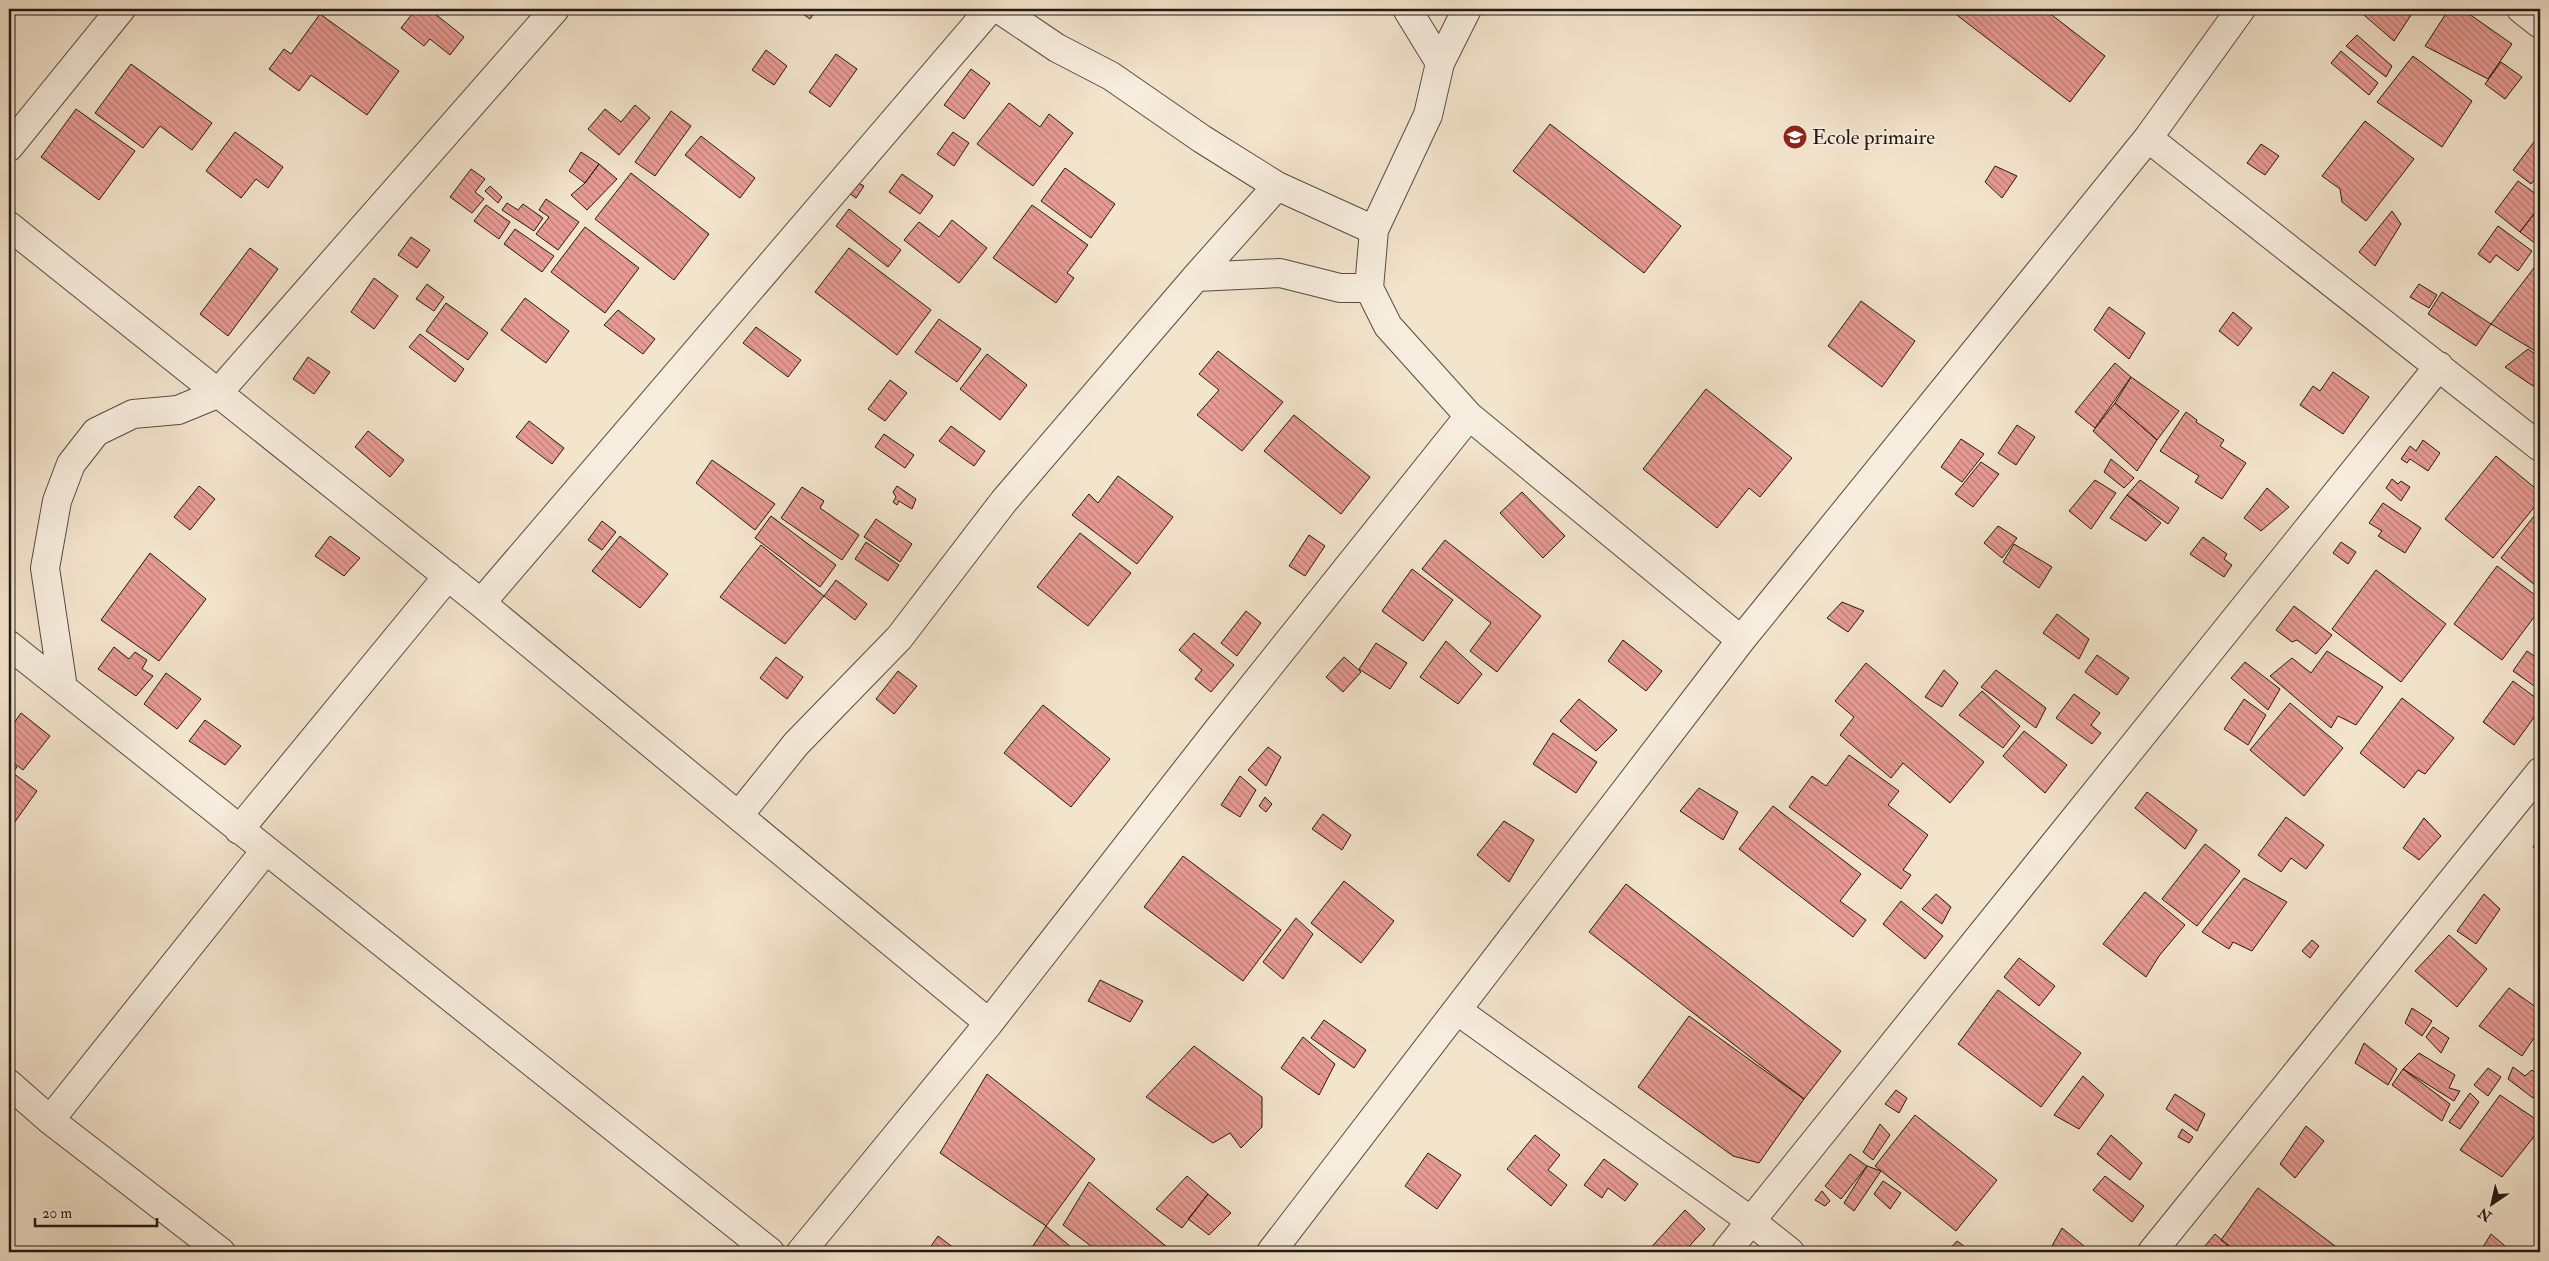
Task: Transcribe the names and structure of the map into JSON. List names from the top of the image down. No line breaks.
{"places":{"school or university":["Ecole primaire"]},"scale_bar":"20 m","north":"bottom left"}
